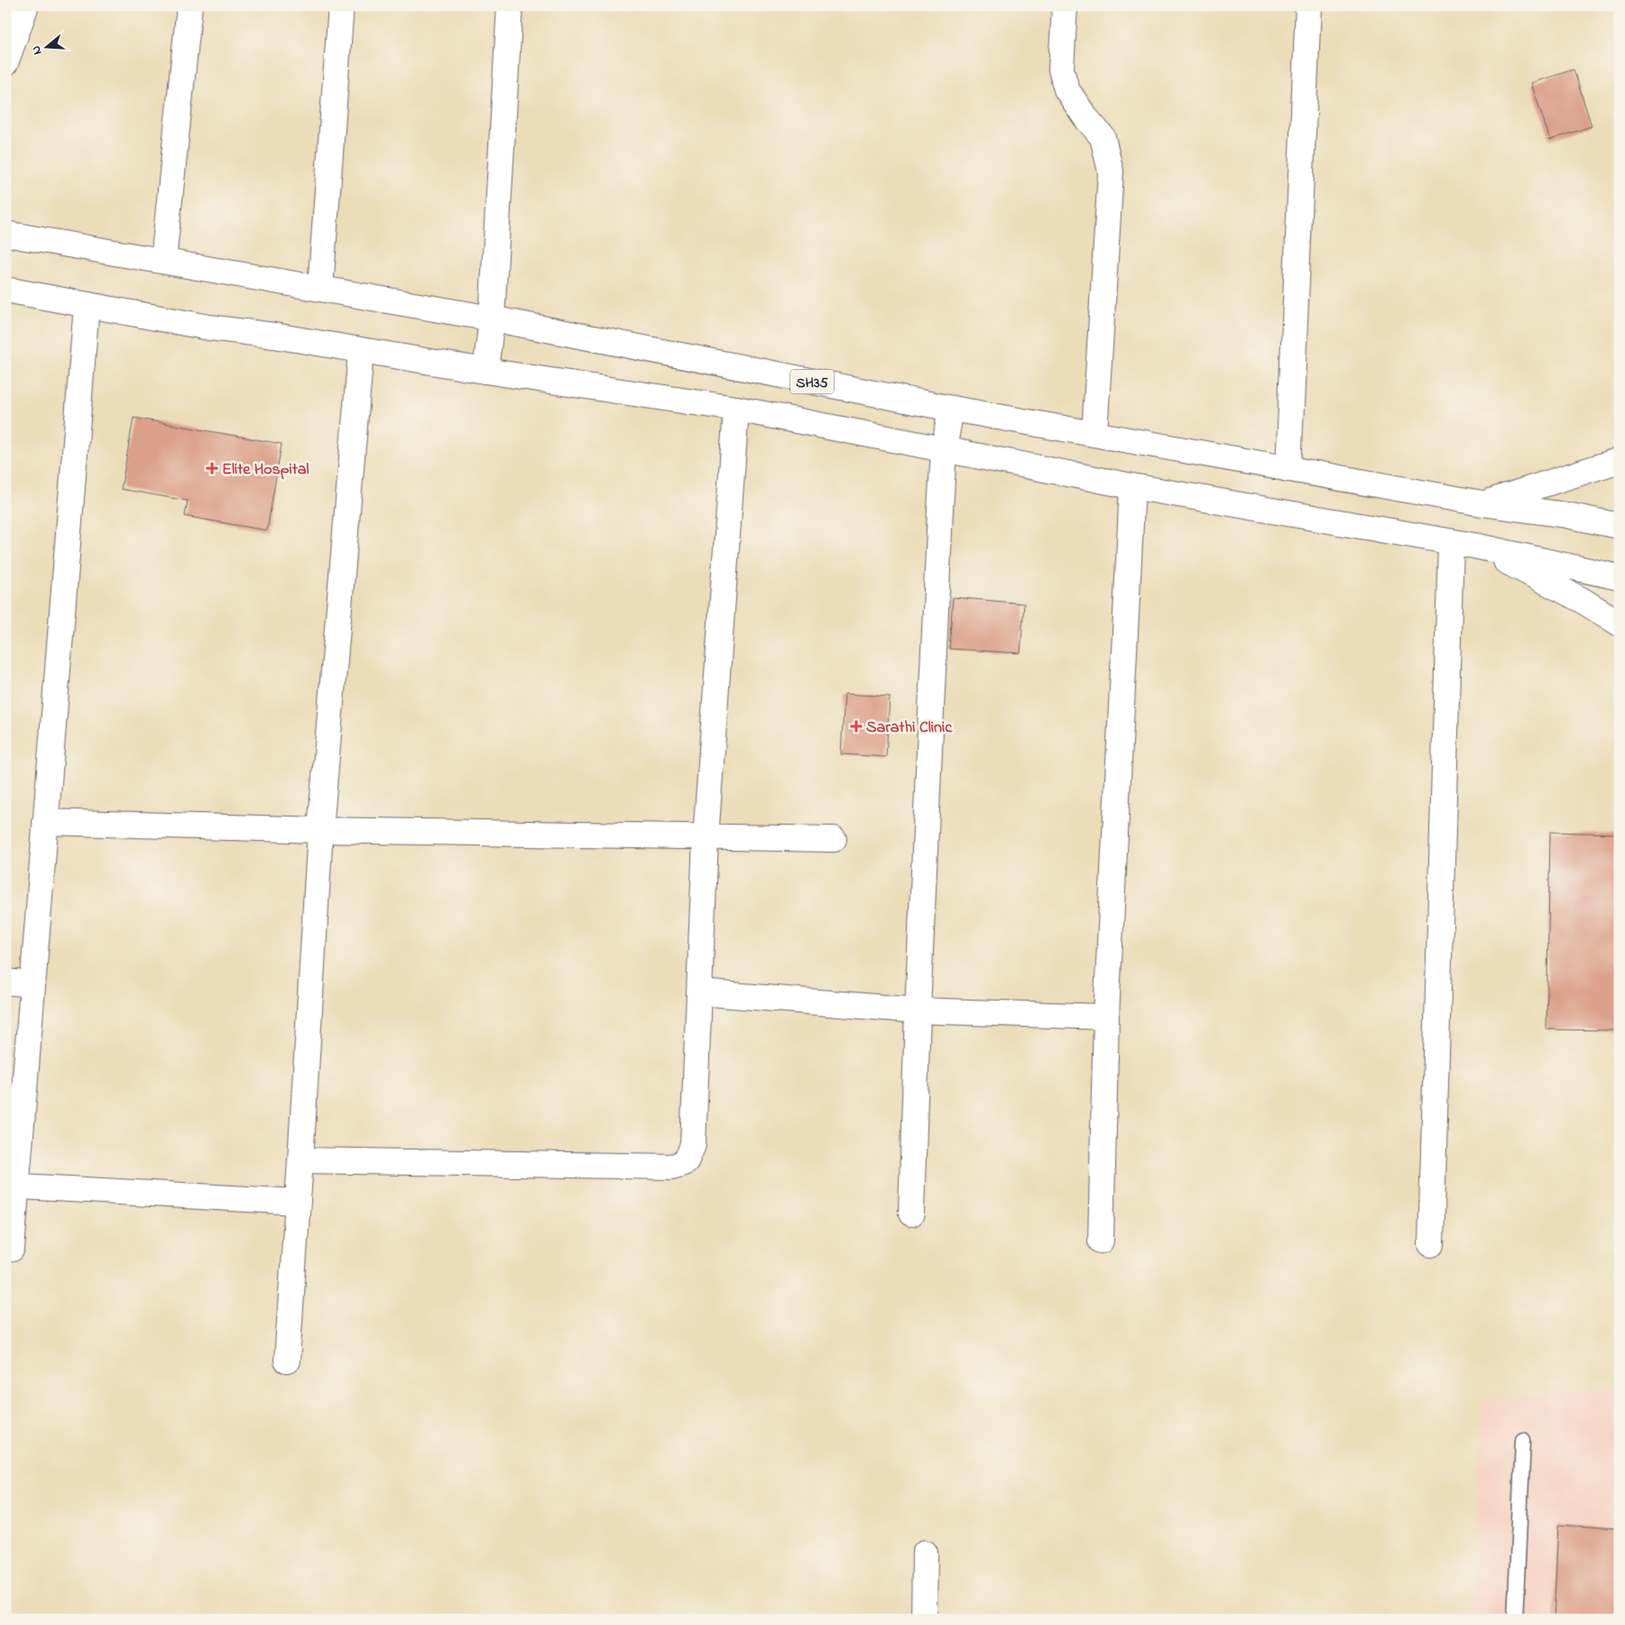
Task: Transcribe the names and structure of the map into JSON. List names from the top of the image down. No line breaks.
{"streets":{"street":["SH35"]},"places":{"health":["Elite Hospital","Sarathi Clinic"]},"north":"left"}
